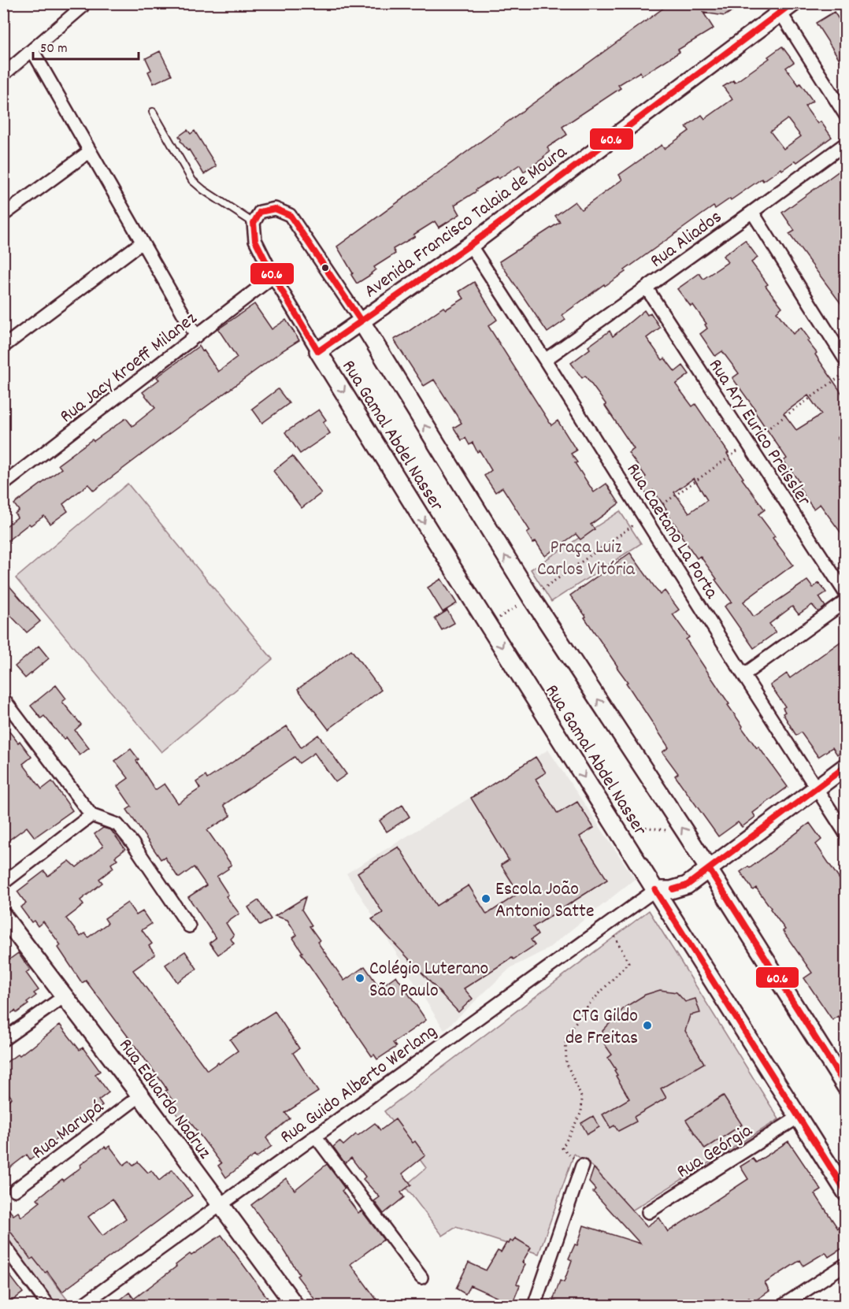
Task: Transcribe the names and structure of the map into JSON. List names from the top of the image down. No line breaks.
{"streets":{"street":["Avenida Francisco Talaia de Moura","Rua Aliados","Rua Jacy Kroeff Milanez","Rua Ary Eurico Preissler","Rua Gamal Abdel Nasser","Rua Caetano La Porta","Rua Guido Alberto Werlang","Rua Eduardo Nadruz","Rua Marupá","Rua Geórgia"]},"crossings":[["Avenida Francisco Talaia de Moura","Rua Gamal Abdel Nasser"],["Avenida Francisco Talaia de Moura","Rua Caetano La Porta"],["Rua Aliados","Rua Ary Eurico Preissler"],["Rua Aliados","Rua Caetano La Porta"],["Rua Jacy Kroeff Milanez","Rua Gamal Abdel Nasser"],["Rua Gamal Abdel Nasser","Rua Guido Alberto Werlang"],["Rua Gamal Abdel Nasser","Rua Geórgia"],["Rua Guido Alberto Werlang","Rua Eduardo Nadruz"],["Rua Eduardo Nadruz","Rua Marupá"]],"parks":["Praça Luiz Carlos Vitória"],"places":["Escola João Antonio Satte","Colégio Luterano São Paulo","CTG Gildo de Freitas"],"lines":["transit line 60.6"],"scale_bar":"50 m"}
